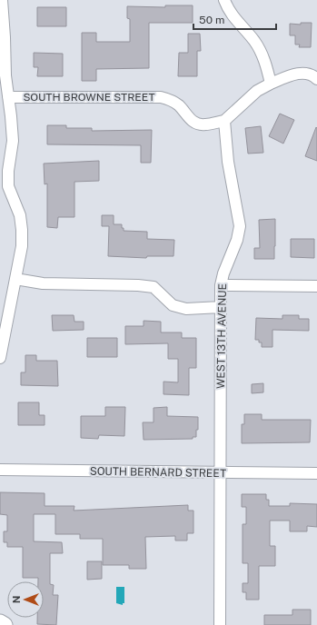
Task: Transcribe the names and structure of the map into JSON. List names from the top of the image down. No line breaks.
{"streets":{"street":["SOUTH BROWNE STREET","WEST 13TH AVENUE","SOUTH BERNARD STREET"]},"crossings":[["SOUTH BROWNE STREET","WEST 13TH AVENUE"],["WEST 13TH AVENUE","SOUTH BERNARD STREET"]],"scale_bar":"50 m","north":"left"}
